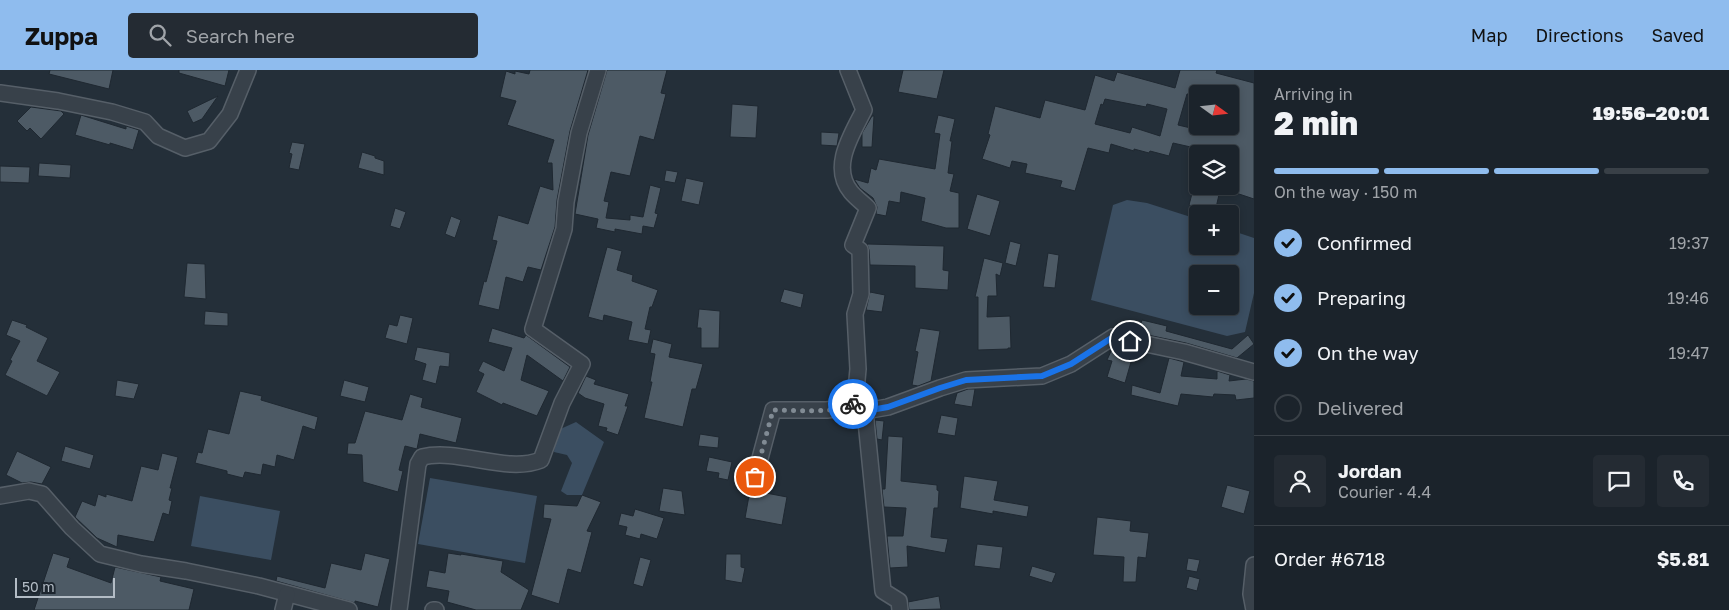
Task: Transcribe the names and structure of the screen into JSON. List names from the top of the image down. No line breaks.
{"scale_bar":"50 m","north":"right","page":{"header":"Zuppa","search":"Search here","nav":["Map","Directions","Saved"],"heading":["2 min","Arriving in","19:56–20:01"],"panel":["Jordan","Courier · 4.4","Order #6718","$5.81"],"map_buttons":["+","−"],"bar":"On the way · 150 m","list":[["Confirmed","19:37"],["Preparing","19:46"],["On the way","19:47"],"Delivered"],"scale":"50 m"}}
